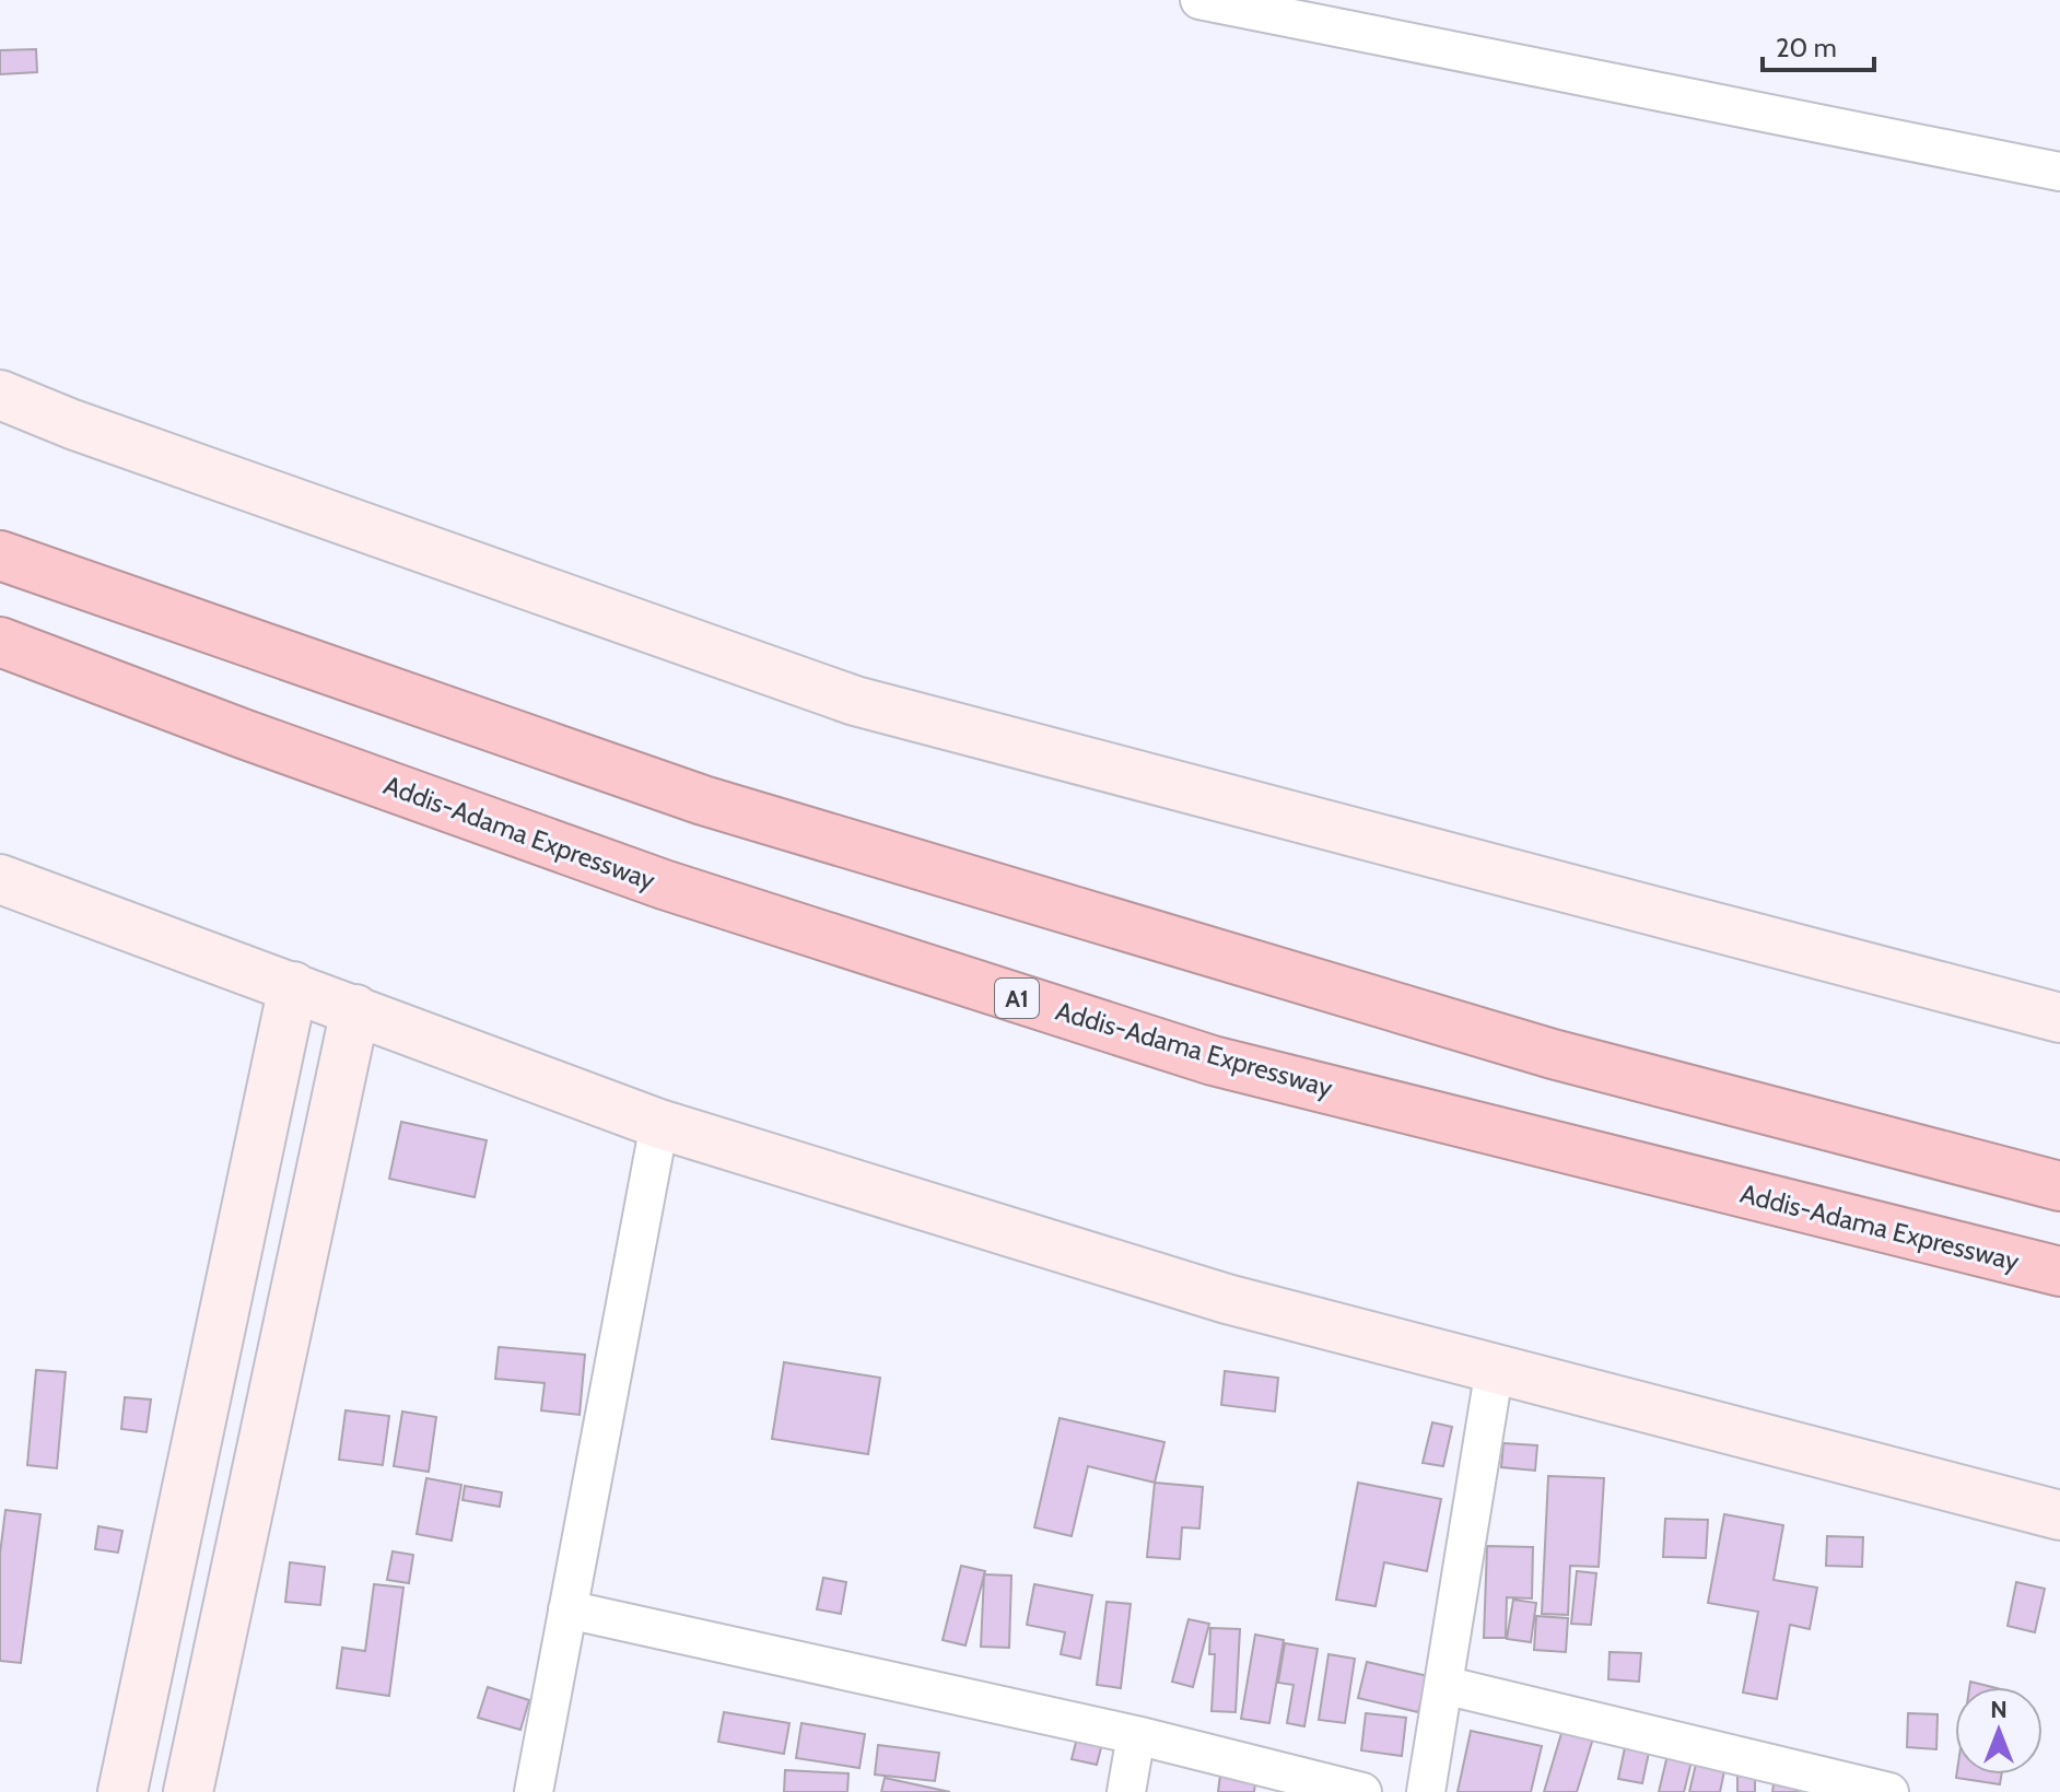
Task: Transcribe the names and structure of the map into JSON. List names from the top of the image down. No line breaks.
{"streets":{"highway":["Addis-Adama Expressway","A1"]},"scale_bar":"20 m","north":"top"}
